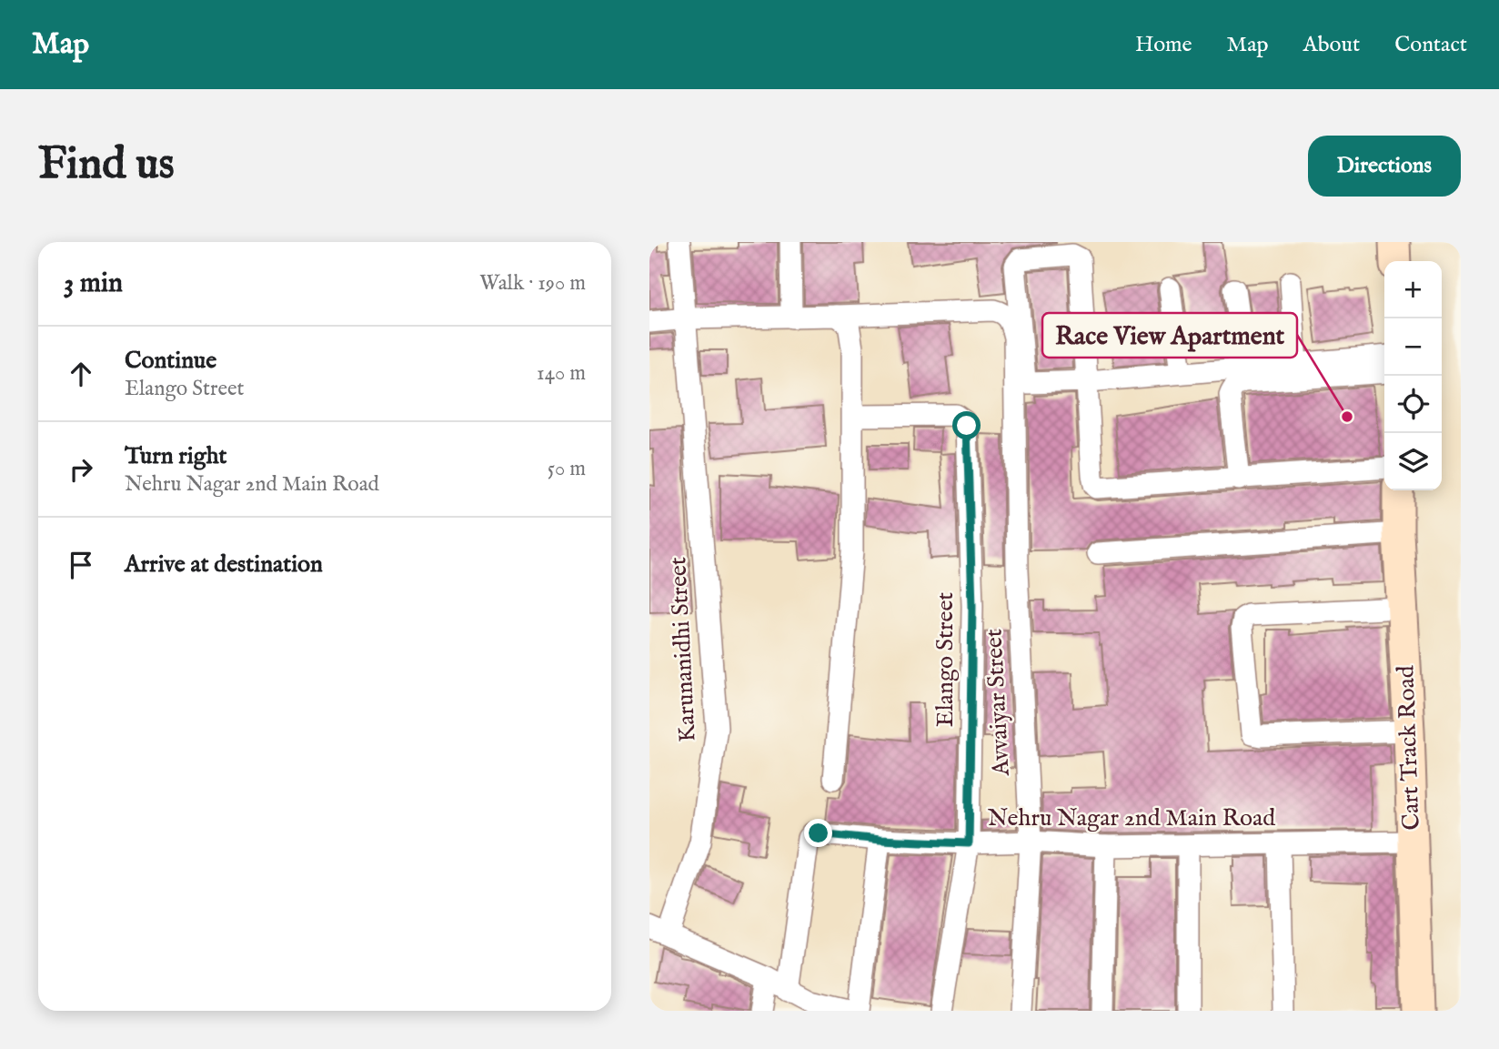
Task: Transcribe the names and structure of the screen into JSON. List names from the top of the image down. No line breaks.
{"streets":{"street":["Karunanidhi Street","Elango Street","Avvaiyar Street","Cart Track Road","Nehru Nagar 2nd Main Road"]},"crossings":[["Elango Street","Nehru Nagar 2nd Main Road"],["Avvaiyar Street","Nehru Nagar 2nd Main Road"],["Cart Track Road","Nehru Nagar 2nd Main Road"]],"places":["Race View Apartment"],"page":{"header":"Map","nav":["Home","Map","About","Contact"],"buttons":"Directions","title":"Find us","heading":["3 min","Walk · 190 m"],"map_buttons":["+","−"],"list":[["Continue","Elango Street","140 m"],["Turn right","Nehru Nagar 2nd Main Road","50 m"],"Arrive at destination"]}}
